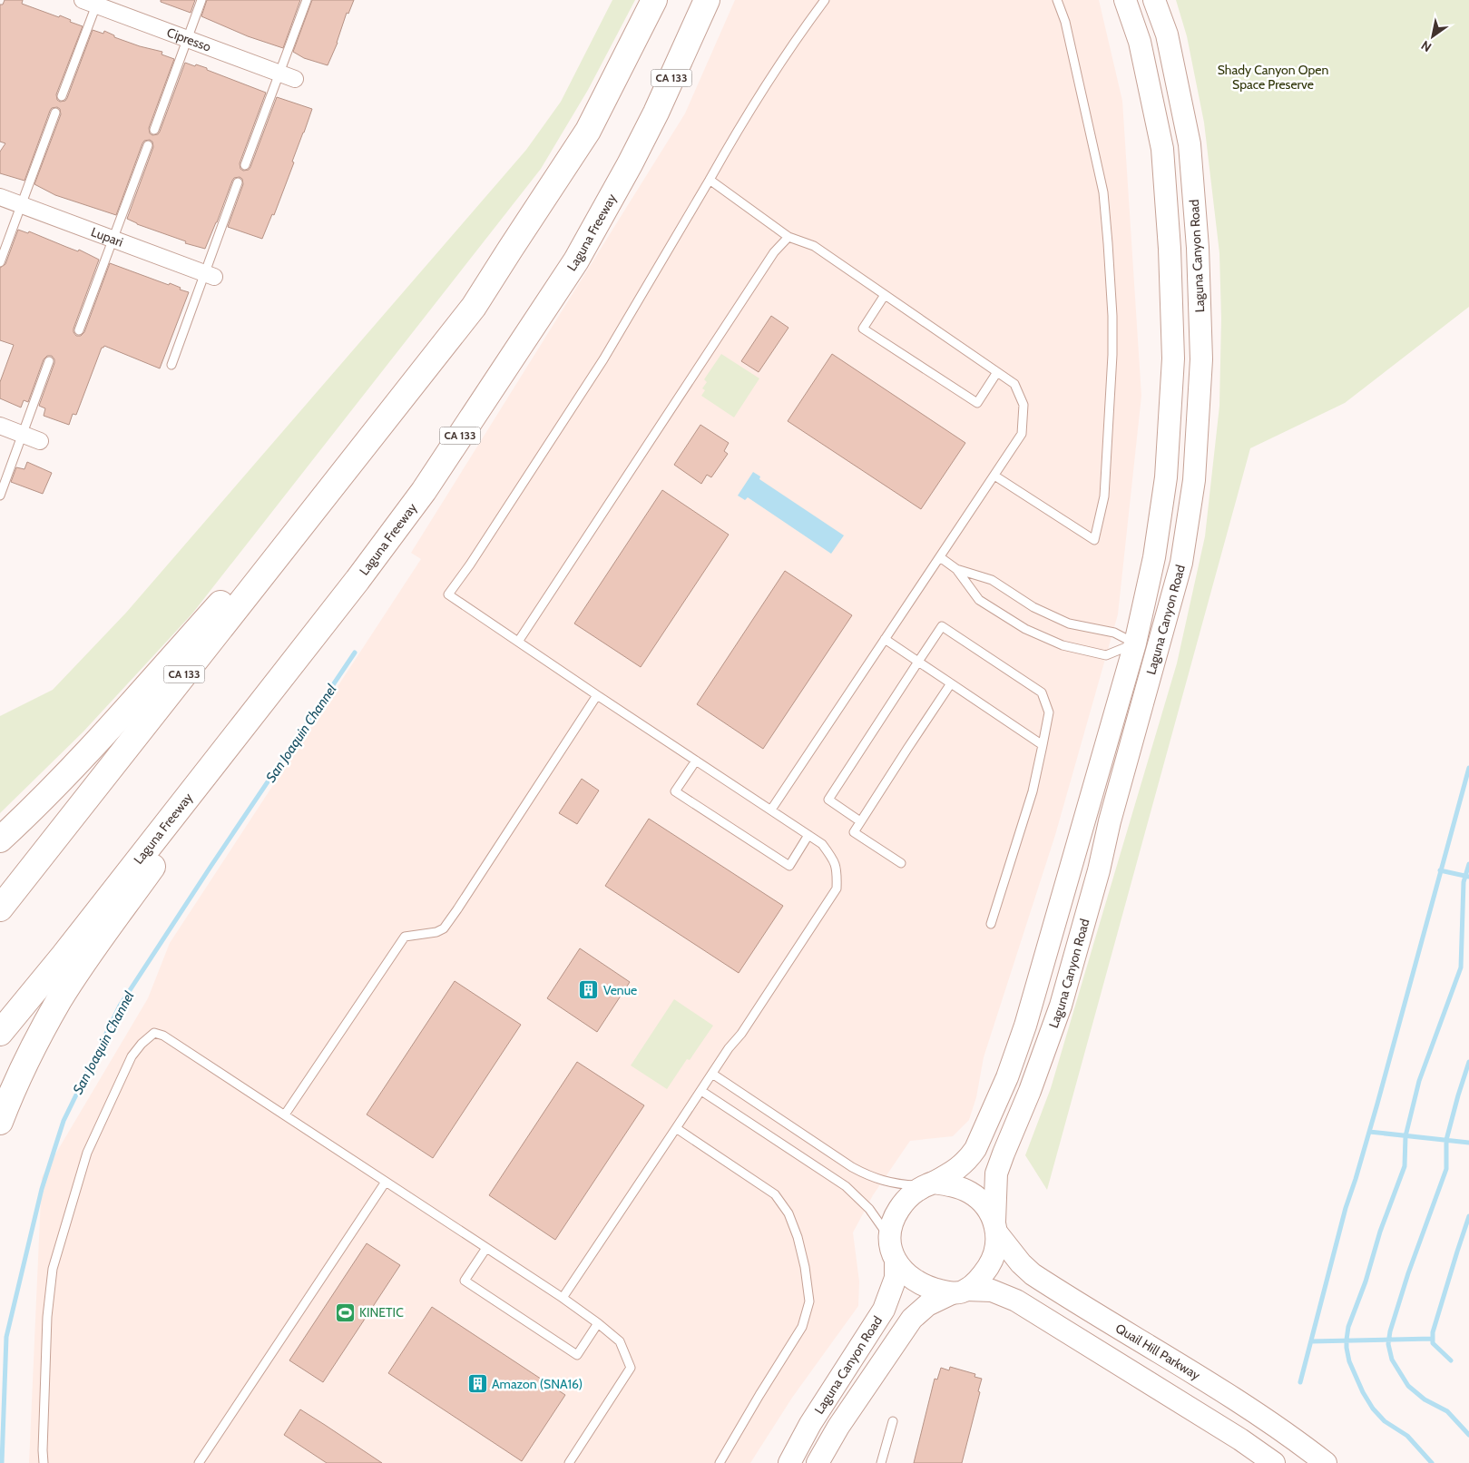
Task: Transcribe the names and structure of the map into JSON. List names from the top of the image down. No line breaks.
{"streets":{"highway":["CA 133","Laguna Freeway"],"main road":["Laguna Canyon Road","Quail Hill Parkway"],"street":["Cipresso","Lupari"]},"crossings":[["Laguna Canyon Road","Quail Hill Parkway"]],"water":["San Joaquin Channel"],"parks":["Shady Canyon Open Space Preserve"],"places":{"building":["Venue","Amazon (SNA16)"],"sports":["KINETIC"]},"north":"bottom left"}
